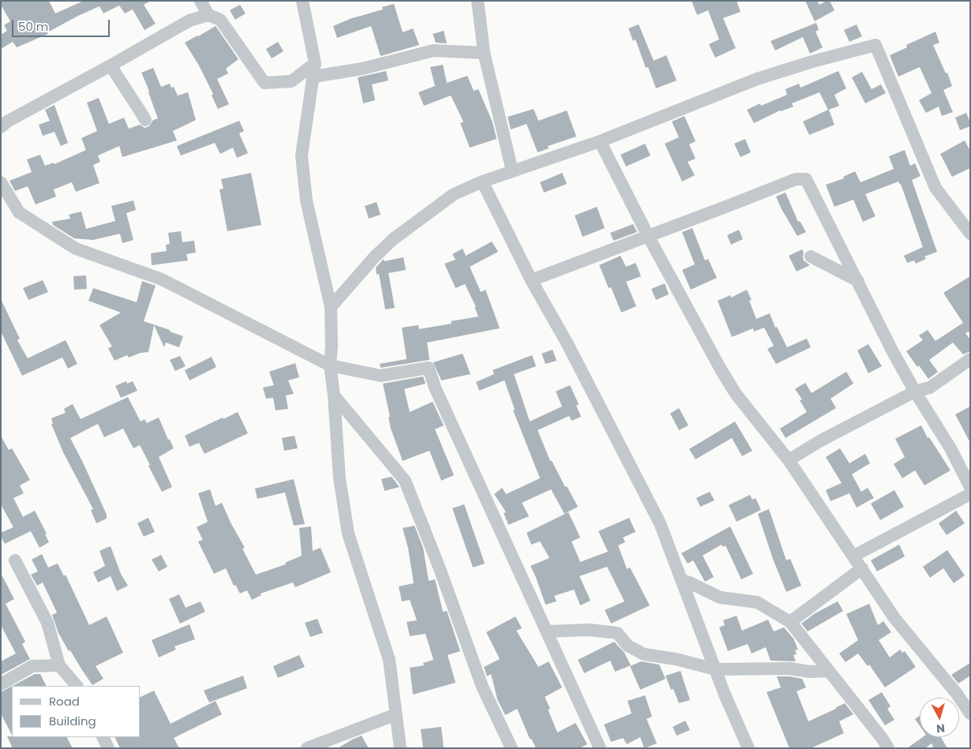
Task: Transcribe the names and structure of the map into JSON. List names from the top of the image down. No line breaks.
{"legend":["Road","Building"],"scale_bar":"50 m","north":"bottom"}
